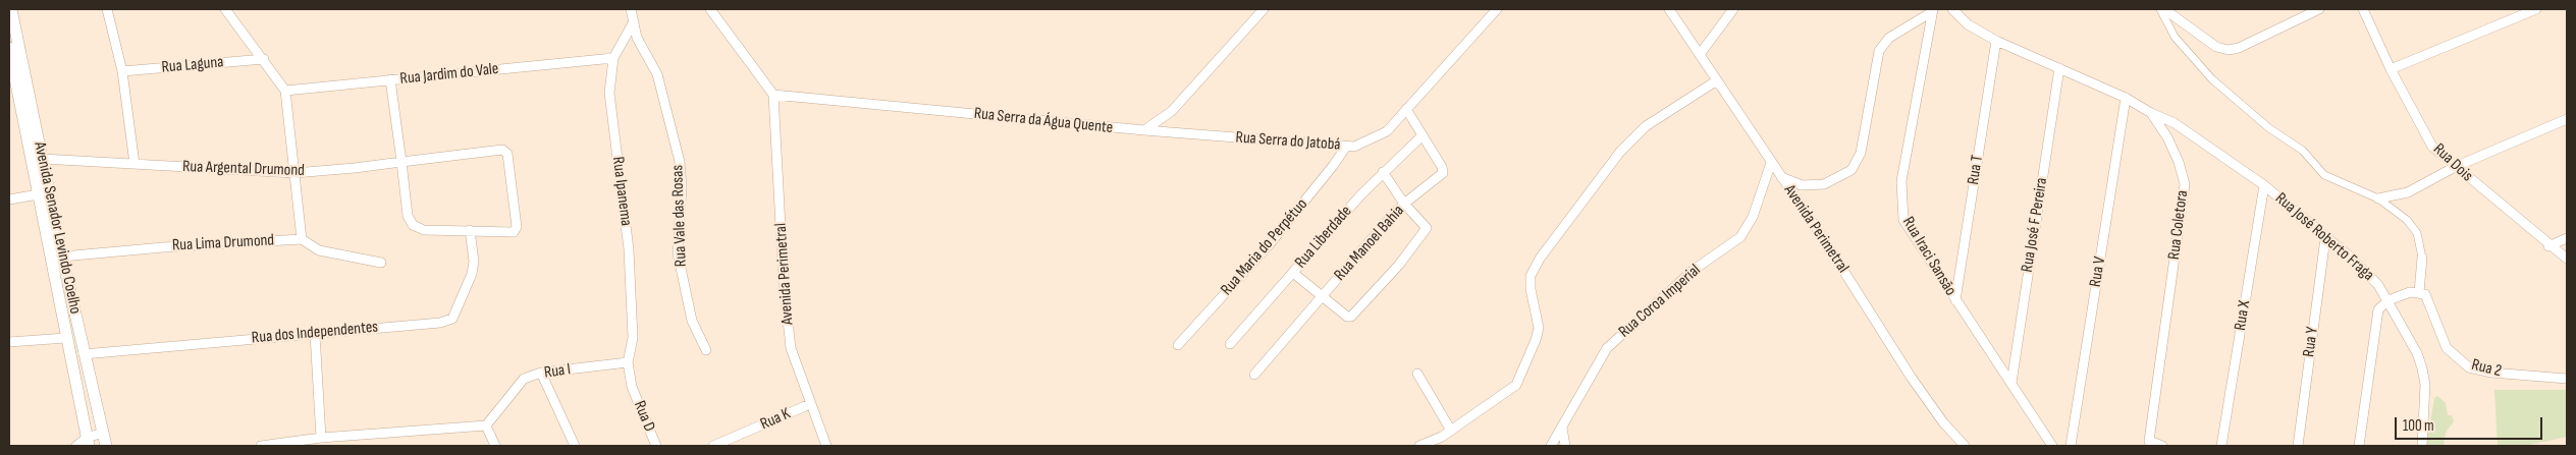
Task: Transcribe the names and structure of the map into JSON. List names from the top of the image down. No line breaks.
{"streets":{"street":["Rua Laguna","Rua Jardim do Vale","Rua Serra da Água Quente","Rua Serra do Jatobá","Rua Dois","Rua Argental Drumond","Rua T","Rua Ipanema","Rua Vale das Rosas","Rua José F Pereira","Rua Coletora","Avenida Senador Levindo Coelho","Avenida Perimetral","Rua Liberdade","Rua José Roberto Fraga","Rua Lima Drumond","Rua Manoel Bahia","Rua Maria do Perpétuo","Rua Iraci Sansão","Rua V","Rua Coroa Imperial","Rua X","Rua dos Independentes","Rua Y","Rua 2","Rua I","Rua D","Rua K"]},"crossings":[["Rua Jardim do Vale","Rua Ipanema"],["Rua Serra da Água Quente","Rua Serra do Jatobá"],["Rua Serra da Água Quente","Avenida Perimetral"],["Rua Serra do Jatobá","Rua Manoel Bahia"],["Rua Serra do Jatobá","Rua Maria do Perpétuo"],["Rua Argental Drumond","Avenida Senador Levindo Coelho"],["Rua Argental Drumond","Rua dos Independentes"],["Rua T","Rua Coletora"],["Rua T","Rua Iraci Sansão"],["Rua Ipanema","Rua Vale das Rosas"],["Rua Ipanema","Rua I"],["Rua Ipanema","Rua D"],["Rua José F Pereira","Rua Coletora"],["Rua José F Pereira","Rua Iraci Sansão"],["Rua Coletora","Rua José Roberto Fraga"],["Rua Coletora","Rua V"],["Avenida Senador Levindo Coelho","Rua Lima Drumond"],["Avenida Senador Levindo Coelho","Rua dos Independentes"],["Avenida Perimetral","Rua Coroa Imperial"],["Avenida Perimetral","Rua K"],["Rua Liberdade","Rua Manoel Bahia"],["Rua José Roberto Fraga","Rua X"],["Rua José Roberto Fraga","Rua Y"],["Rua I","Rua D"]],"scale_bar":"100 m"}
